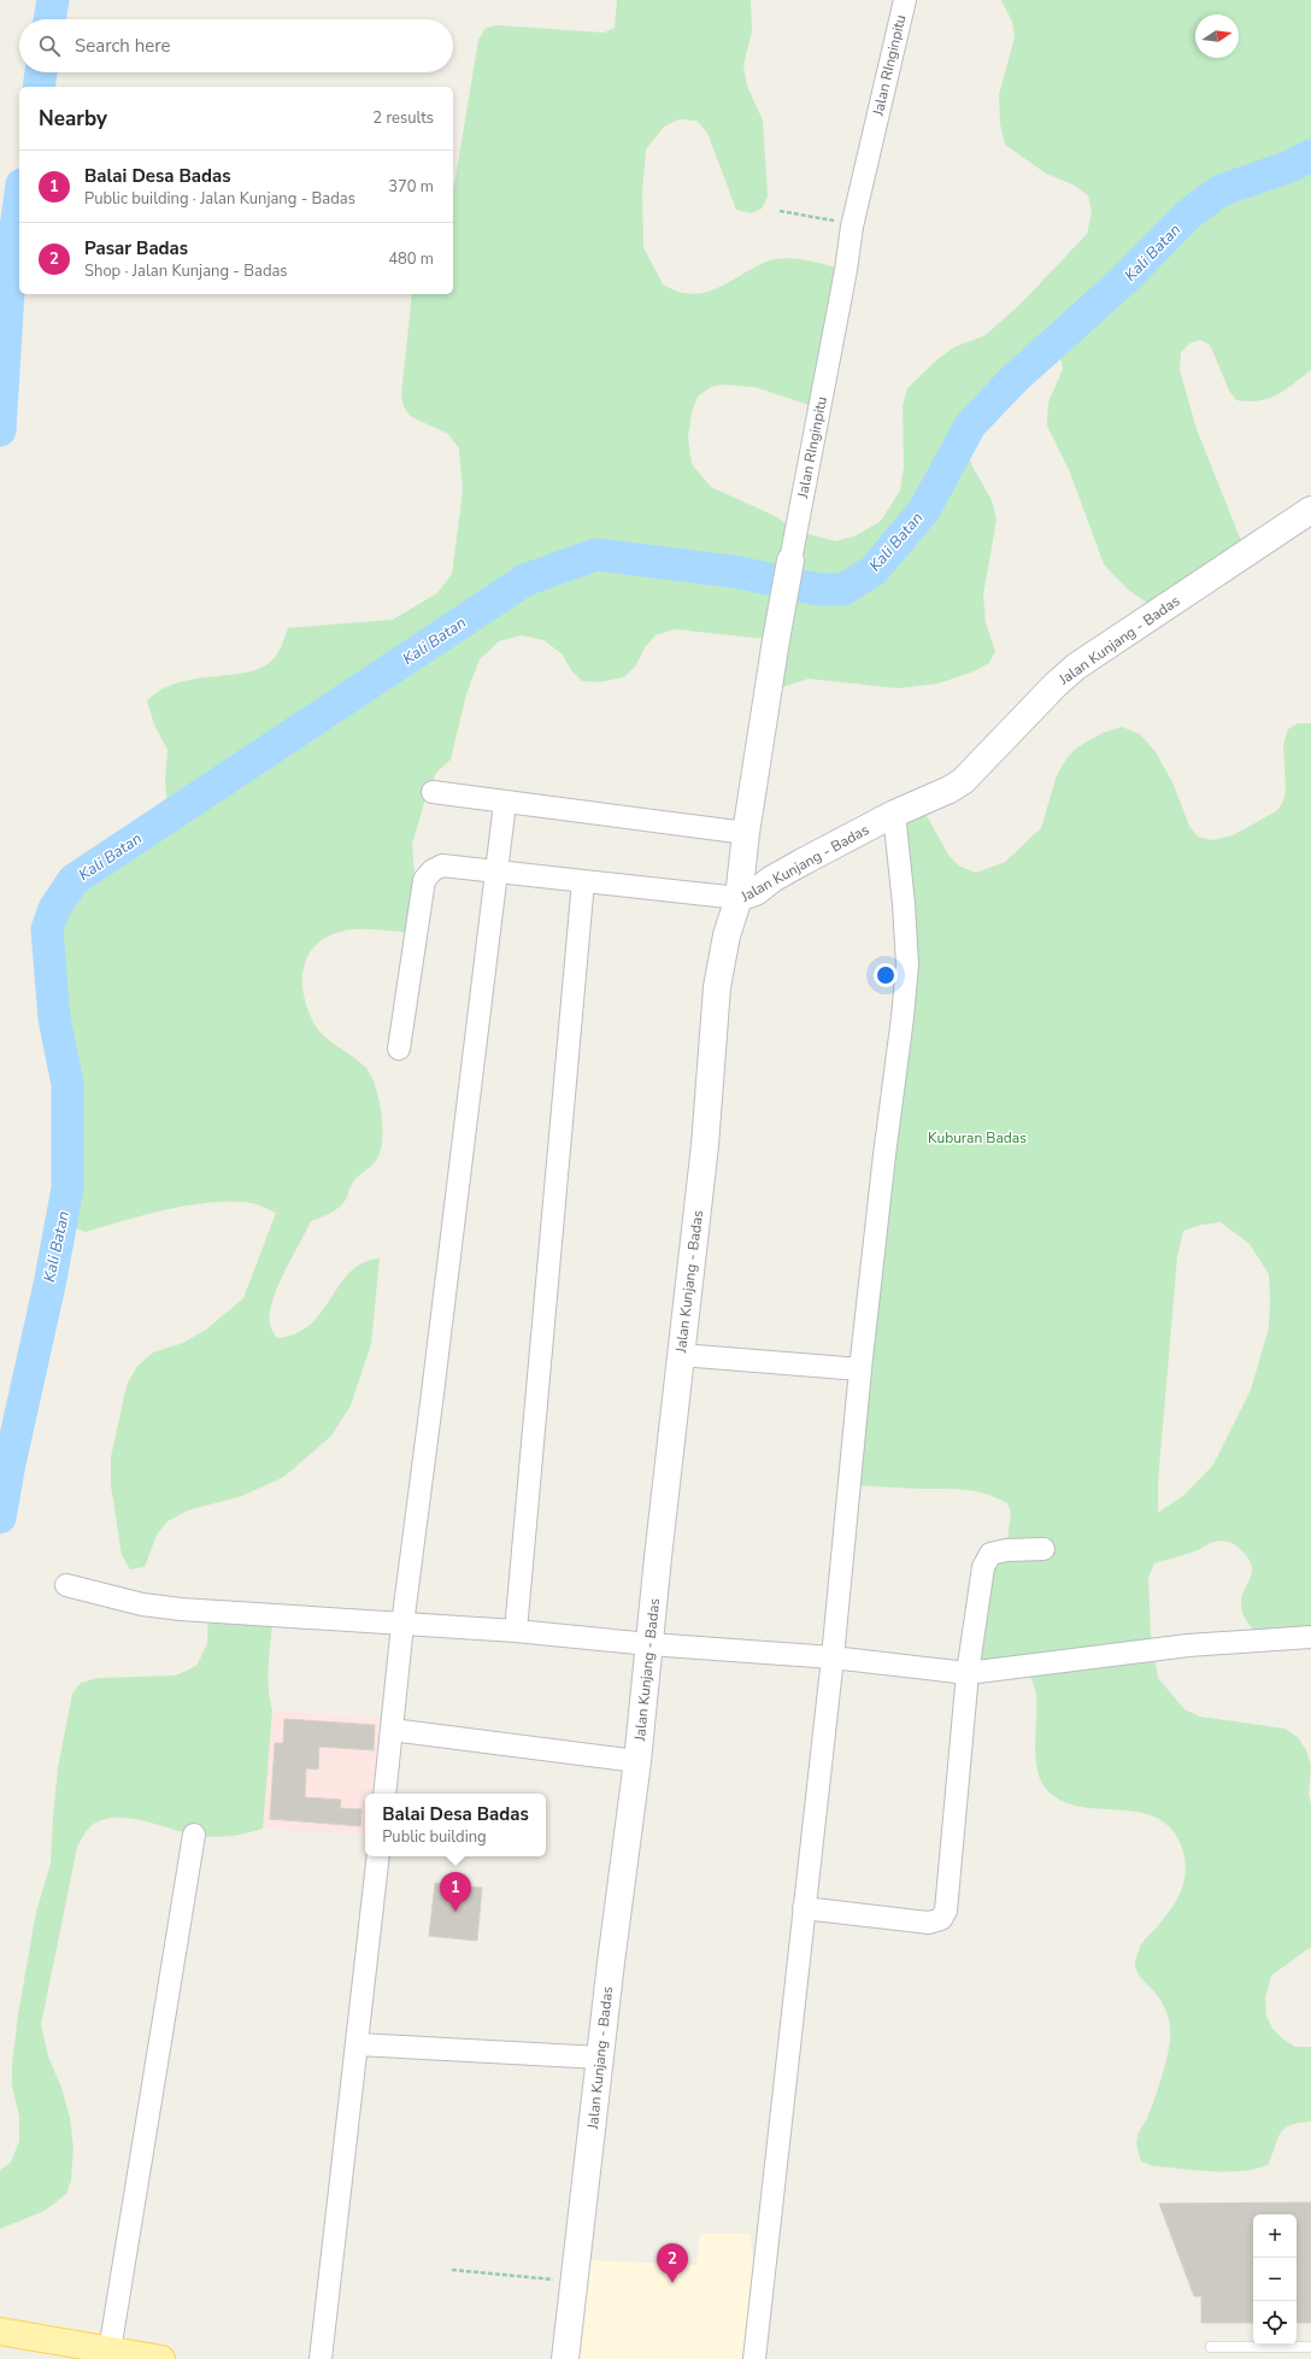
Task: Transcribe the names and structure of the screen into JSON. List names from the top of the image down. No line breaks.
{"streets":{"main road":["Jalan RInginpitu","Jalan Kunjang - Badas"]},"crossings":[["Jalan RInginpitu","Jalan Kunjang - Badas"]],"water":["Kali Batan"],"parks":["Kuburan Badas"],"north":"right","page":{"search":"Search here","heading":["Nearby","2 results"],"list":[{"mark":"1","name":"Balai Desa Badas","note":"Public building · Jalan Kunjang - Badas","value":"370 m"},{"mark":"2","name":"Pasar Badas","note":"Shop · Jalan Kunjang - Badas","value":"480 m"}],"popup":["Balai Desa Badas","Public building"],"pins":["1","2"],"map_buttons":["+","−"]}}
